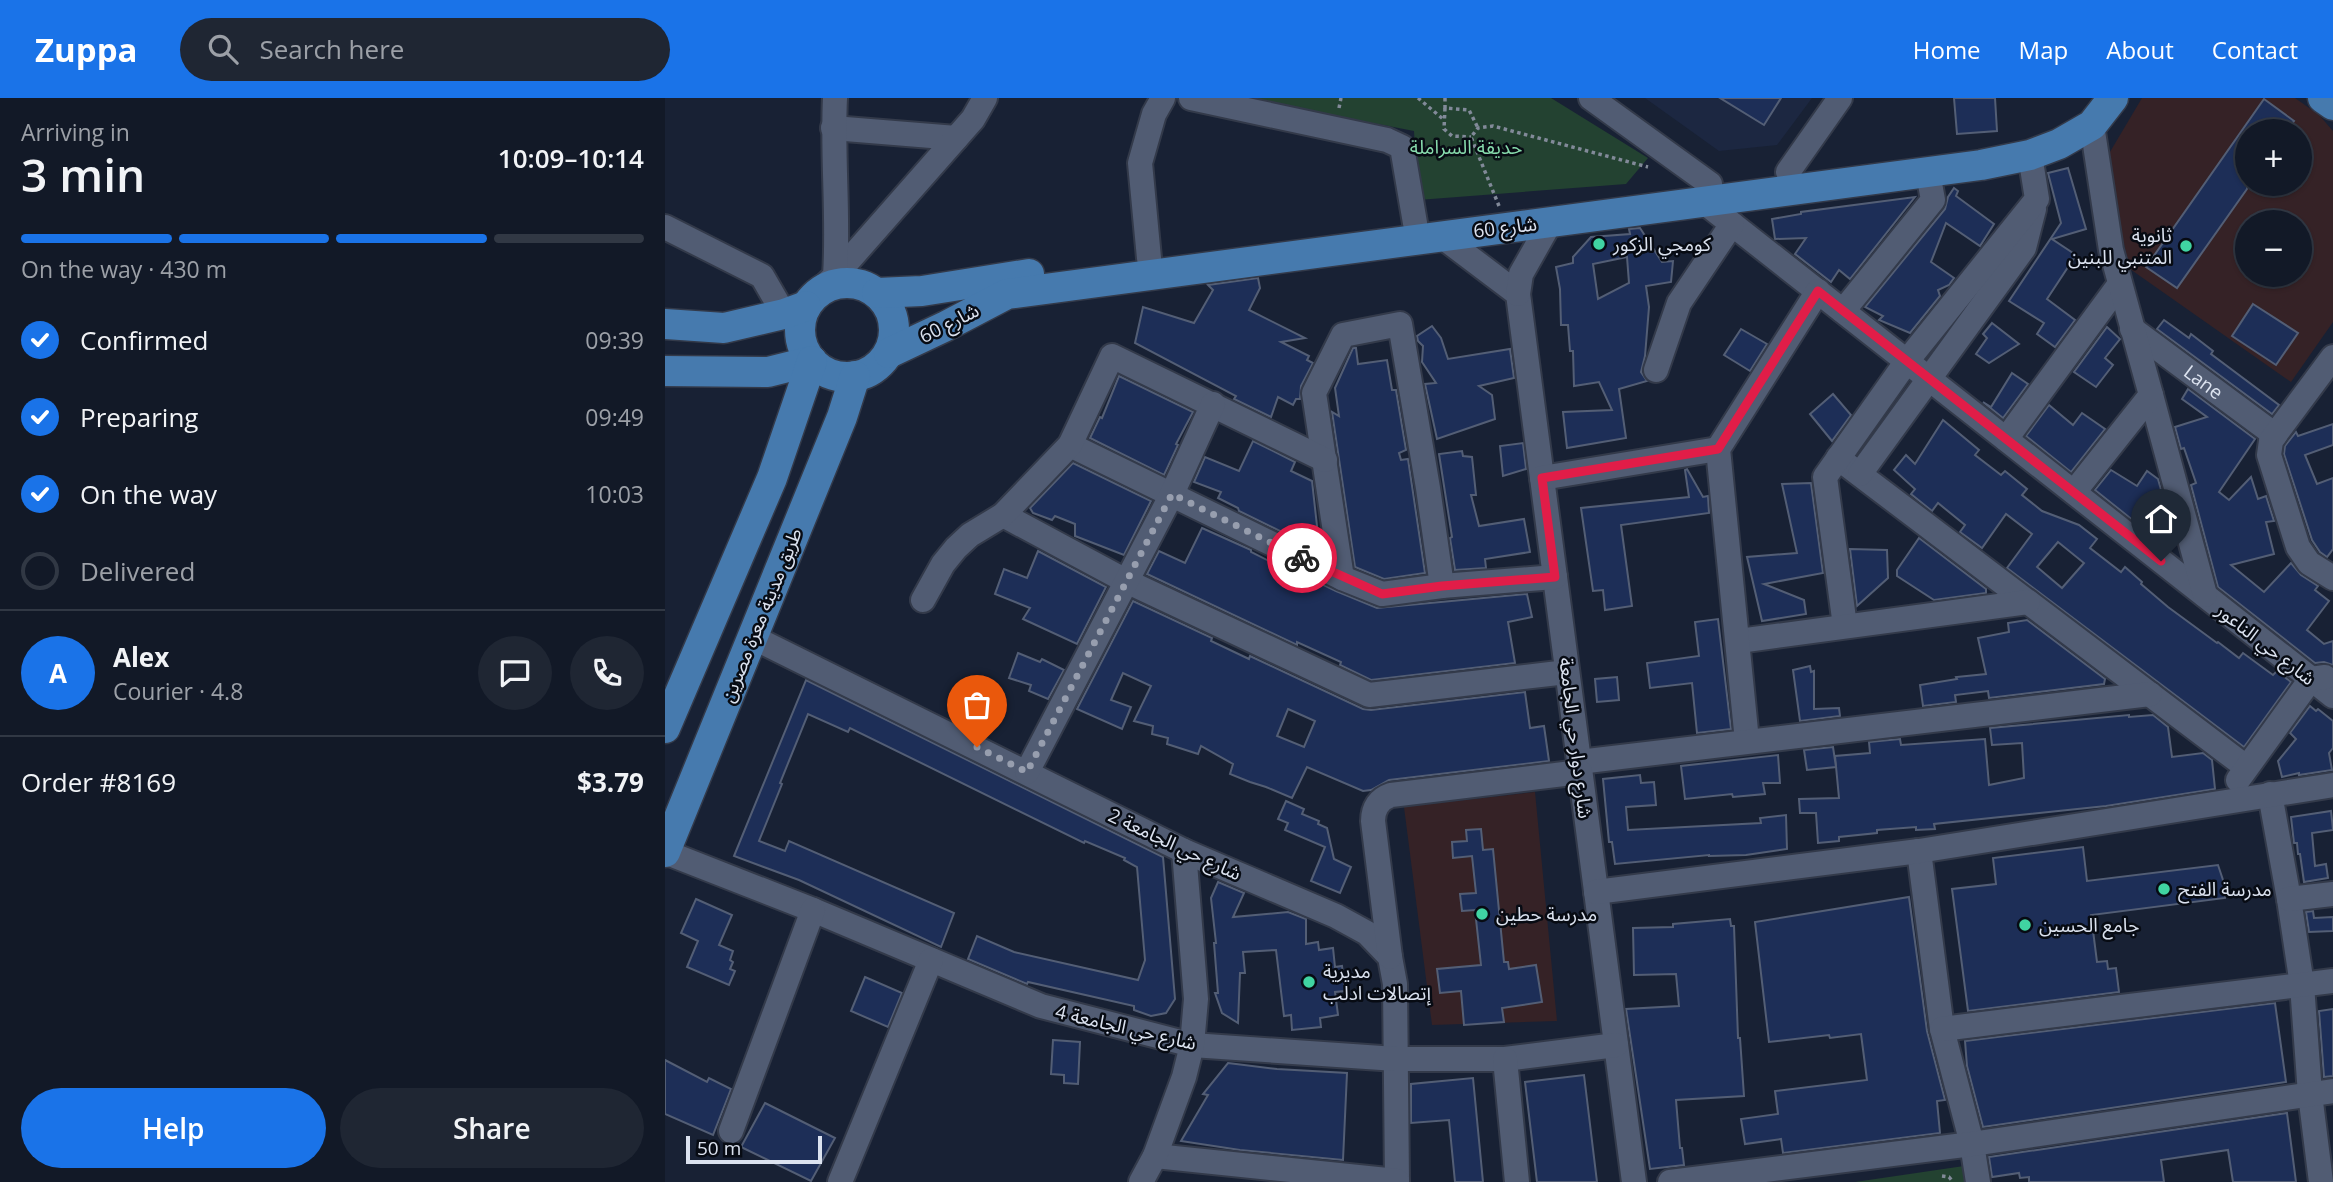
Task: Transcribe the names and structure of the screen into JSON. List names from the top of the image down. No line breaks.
{"streets":{"main road":["شارع 60","طريق مدينة معرة مصرين"],"street":["Lane","شارع حي الناعور","شارع دوار حي الجامعة","شارع حي الجامعة 2","شارع حي الجامعة 4"]},"crossings":[["شارع 60","طريق مدينة معرة مصرين"],["شارع 60","شارع حي الناعور"],["شارع 60","شارع دوار حي الجامعة"],["طريق مدينة معرة مصرين","شارع حي الجامعة 2"],["طريق مدينة معرة مصرين","شارع حي الجامعة 4"],["شارع دوار حي الجامعة","شارع حي الجامعة 4"]],"parks":["حديقة السراملة"],"places":["كومجي الزكور","ثانوية المتنبي للبنين","مدرسة الفتح","مدرسة حطين","جامع الحسين","مديرية إتصالات ادلب"],"scale_bar":"50 m","page":{"header":"Zuppa","search":"Search here","nav":["Home","Map","About","Contact"],"heading":["3 min","Arriving in","10:09–10:14"],"panel":["Alex","Courier · 4.8","Order #8169","$3.79"],"map_buttons":["+","−"],"bar":"On the way · 430 m","list":[["Confirmed","09:39"],["Preparing","09:49"],["On the way","10:03"],"Delivered"],"round":"A","buttons":["Help","Share"],"scale":"50 m"}}
